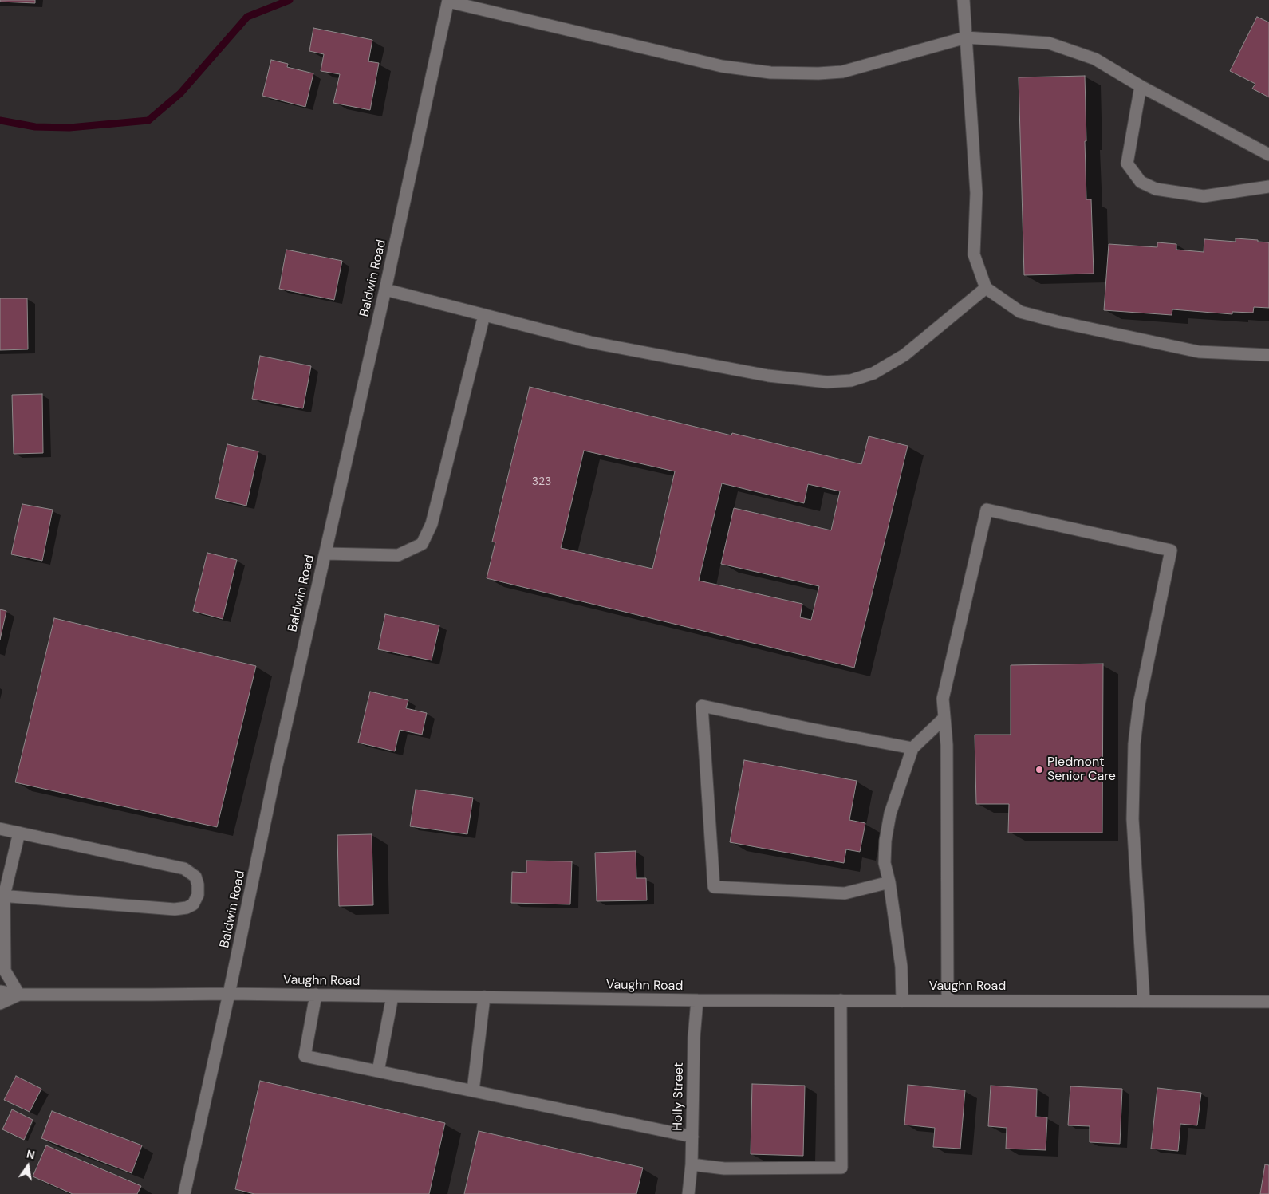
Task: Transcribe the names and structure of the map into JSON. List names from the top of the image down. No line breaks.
{"streets":{"street":["Baldwin Road","Vaughn Road","Holly Street"]},"crossings":[["Baldwin Road","Vaughn Road"],["Vaughn Road","Holly Street"]],"places":["Piedmont Senior Care"],"house_numbers":["323"],"north":"top"}
